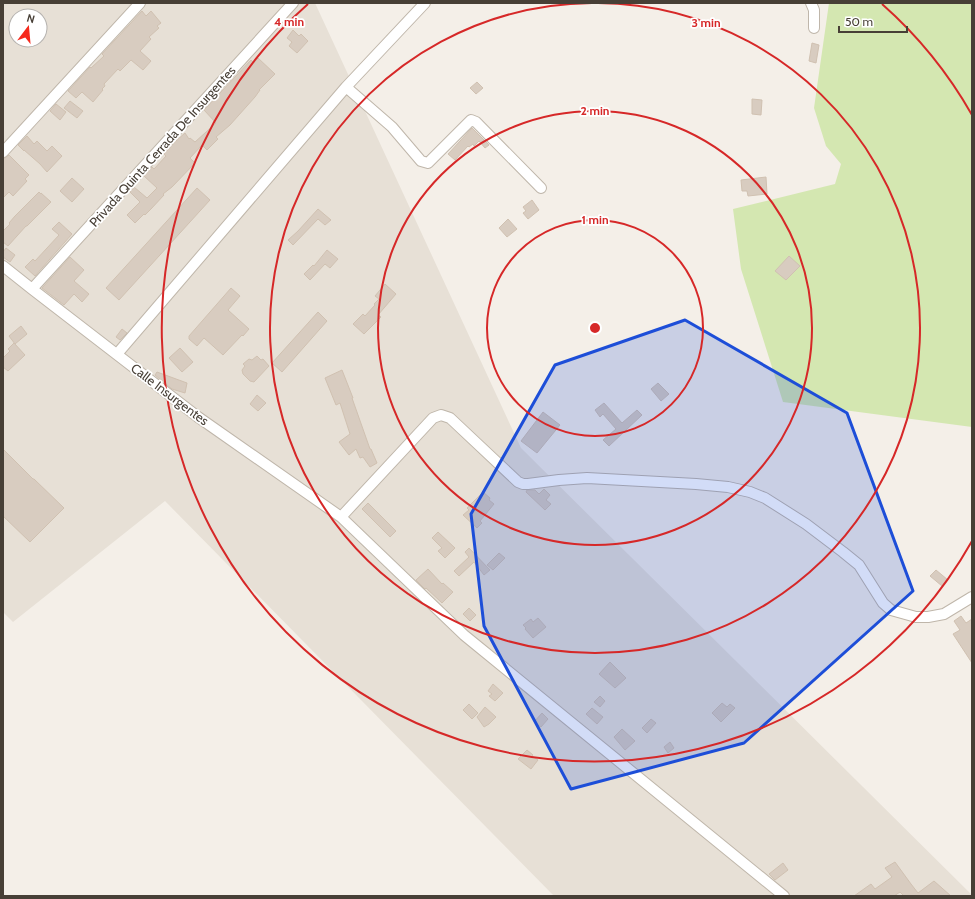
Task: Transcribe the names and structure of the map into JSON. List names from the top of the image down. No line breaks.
{"streets":{"street":["Privada Quinta Cerrada De Insurgentes","Calle Insurgentes"]},"crossings":[["Privada Quinta Cerrada De Insurgentes","Calle Insurgentes"]],"scale_bar":"50 m","north":"top","rings":["4 min","3 min","2 min","1 min"]}
